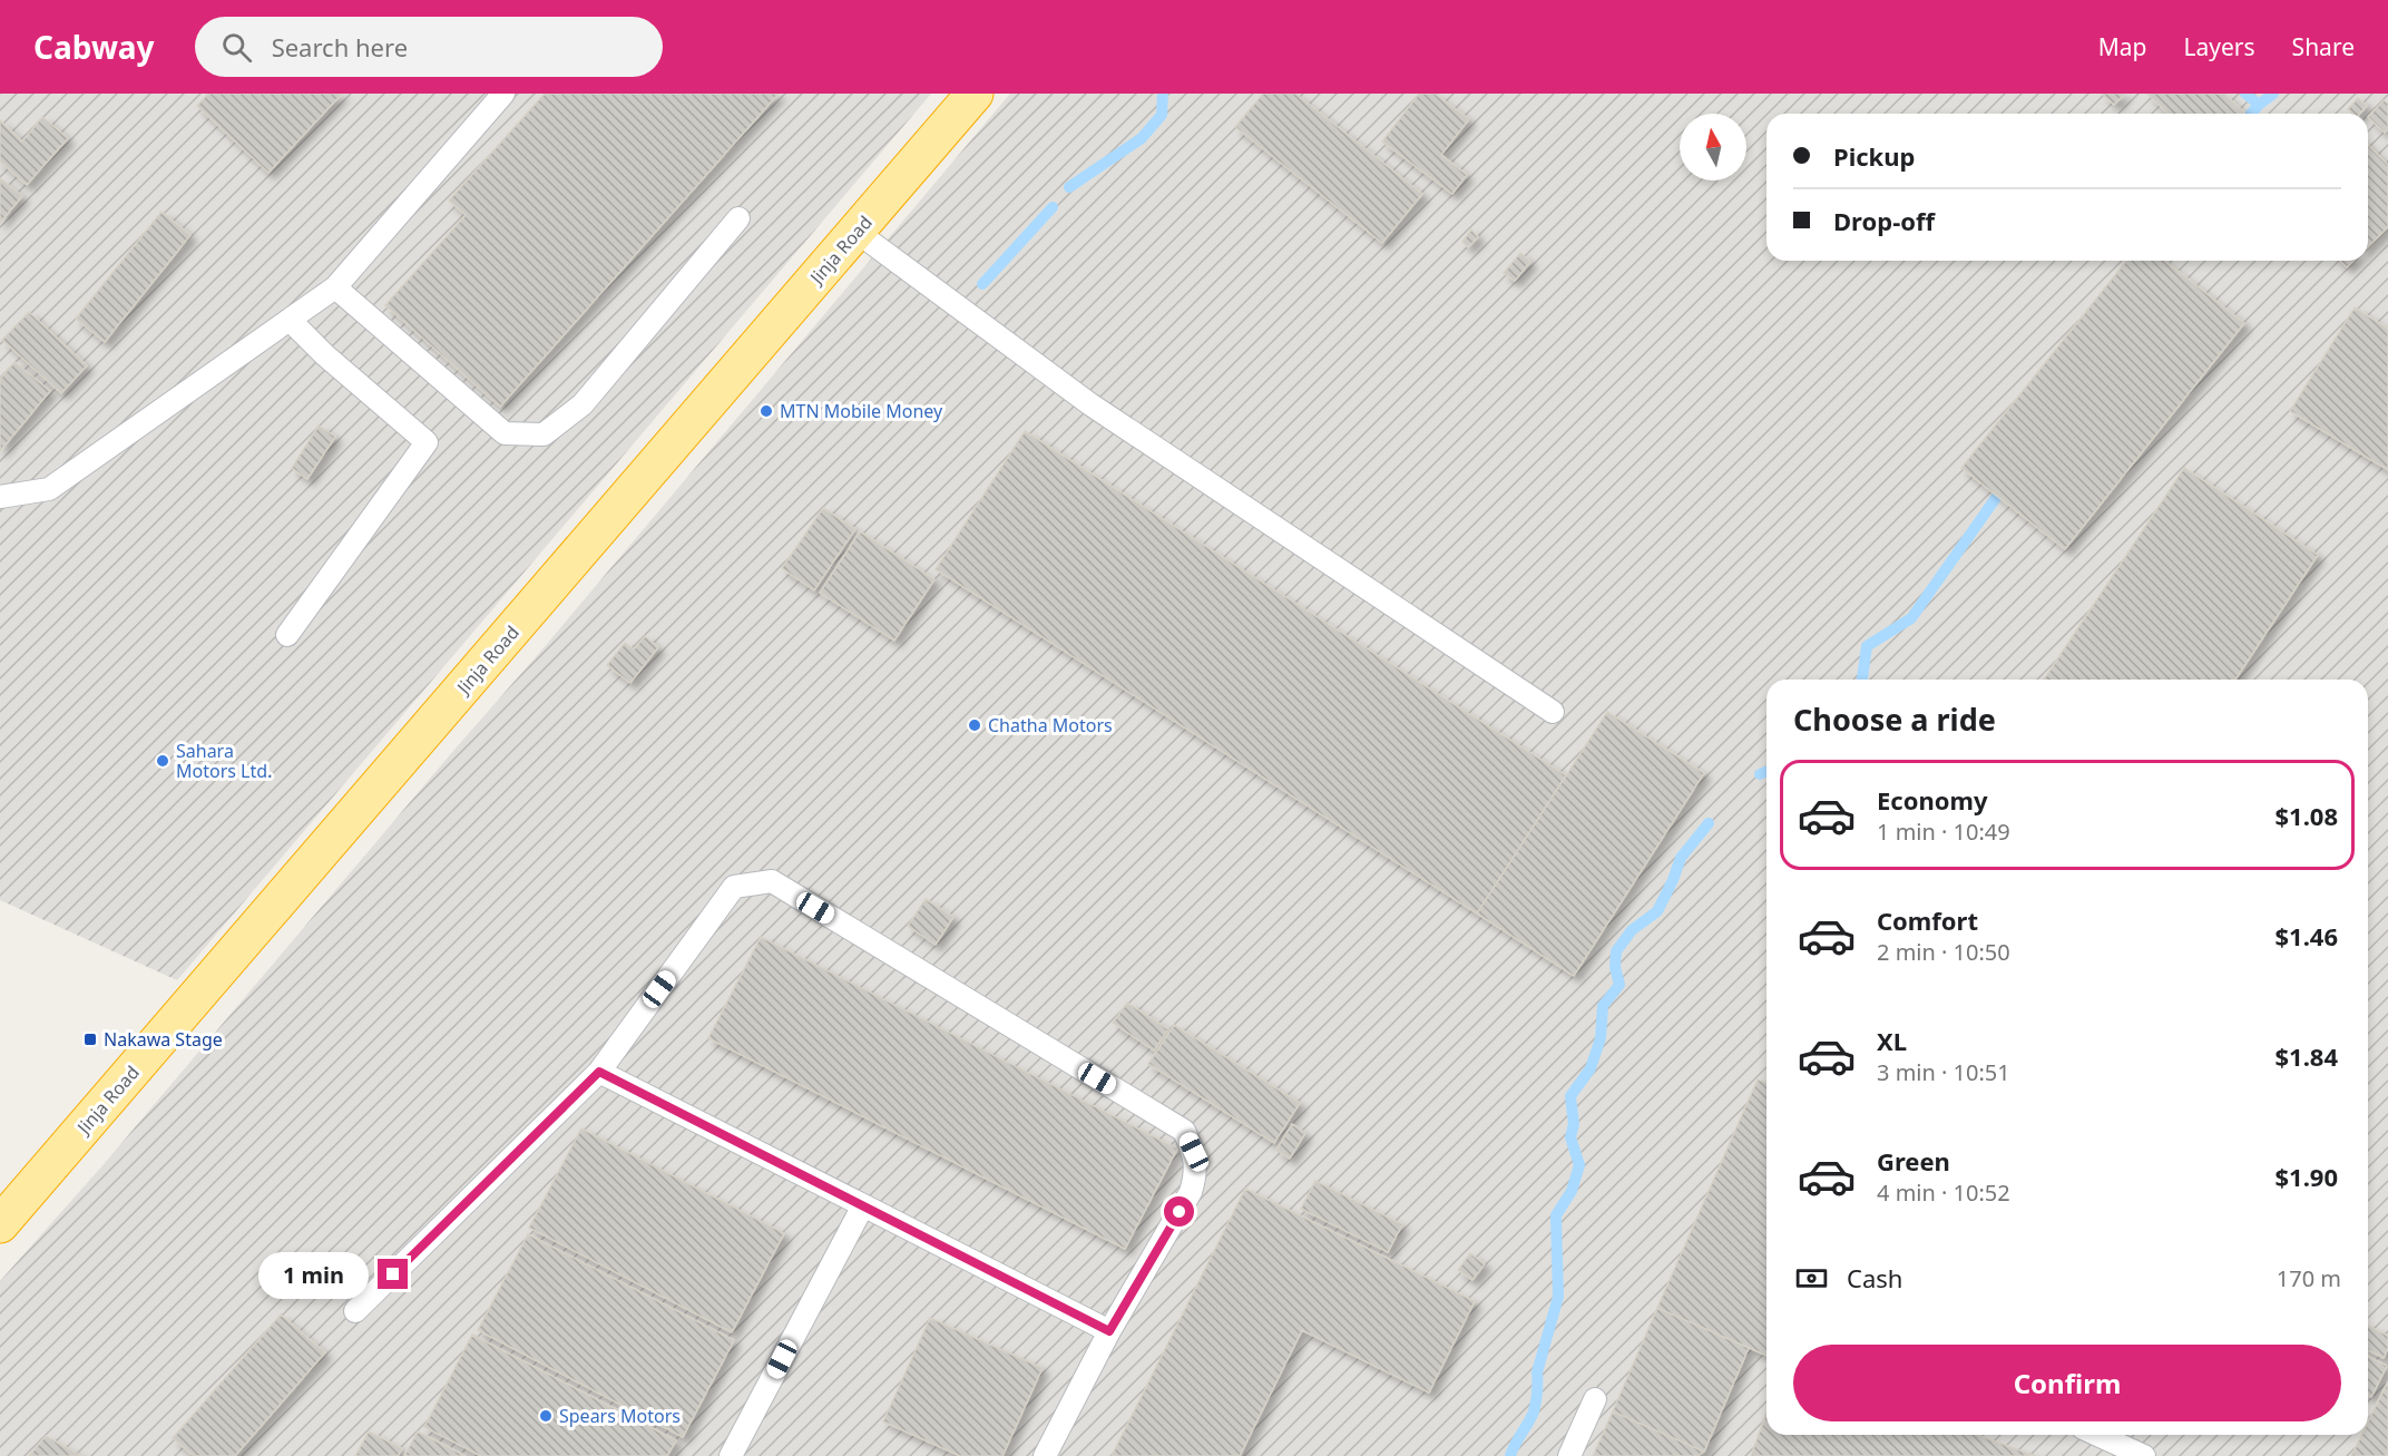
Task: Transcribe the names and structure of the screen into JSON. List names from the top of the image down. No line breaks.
{"streets":{"highway":["Jinja Road"]},"places":{"other":["MTN Mobile Money","Chatha Motors","Sahara Motors Ltd.","Spears Motors"],"transit":["Nakawa Stage"]},"north":"top","page":{"header":"Cabway","search":"Search here","nav":["Map","Layers","Share"],"banner":["Pickup","Drop-off"],"heading":"Choose a ride","list":[{"name":"Economy","note":"1 min · 10:49","value":"$1.08"},{"name":"Comfort","note":"2 min · 10:50","value":"$1.46"},{"name":"XL","note":"3 min · 10:51","value":"$1.84"},{"name":"Green","note":"4 min · 10:52","value":"$1.90"}],"pay":["Cash","170 m"],"bubble":"1 min","buttons":"Confirm"}}
